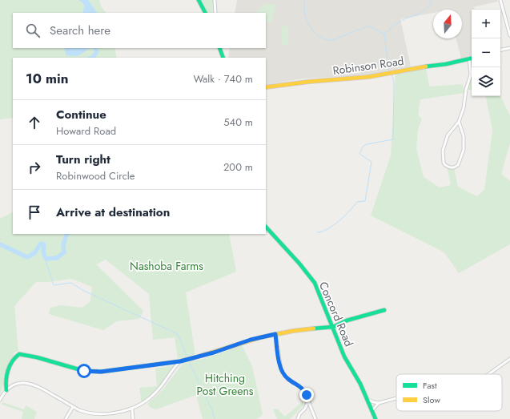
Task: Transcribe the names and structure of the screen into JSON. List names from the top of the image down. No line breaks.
{"streets":{"street":["Robinson Road","Concord Road"]},"parks":["Nashoba Farms","Hitching Post Greens"],"legend":["Fast","Slow"],"north":"top","page":{"map_buttons":["+","−"],"search":"Search here","heading":["10 min","Walk · 740 m"],"list":[["Continue","Howard Road","540 m"],["Turn right","Robinwood Circle","200 m"],"Arrive at destination"]}}
